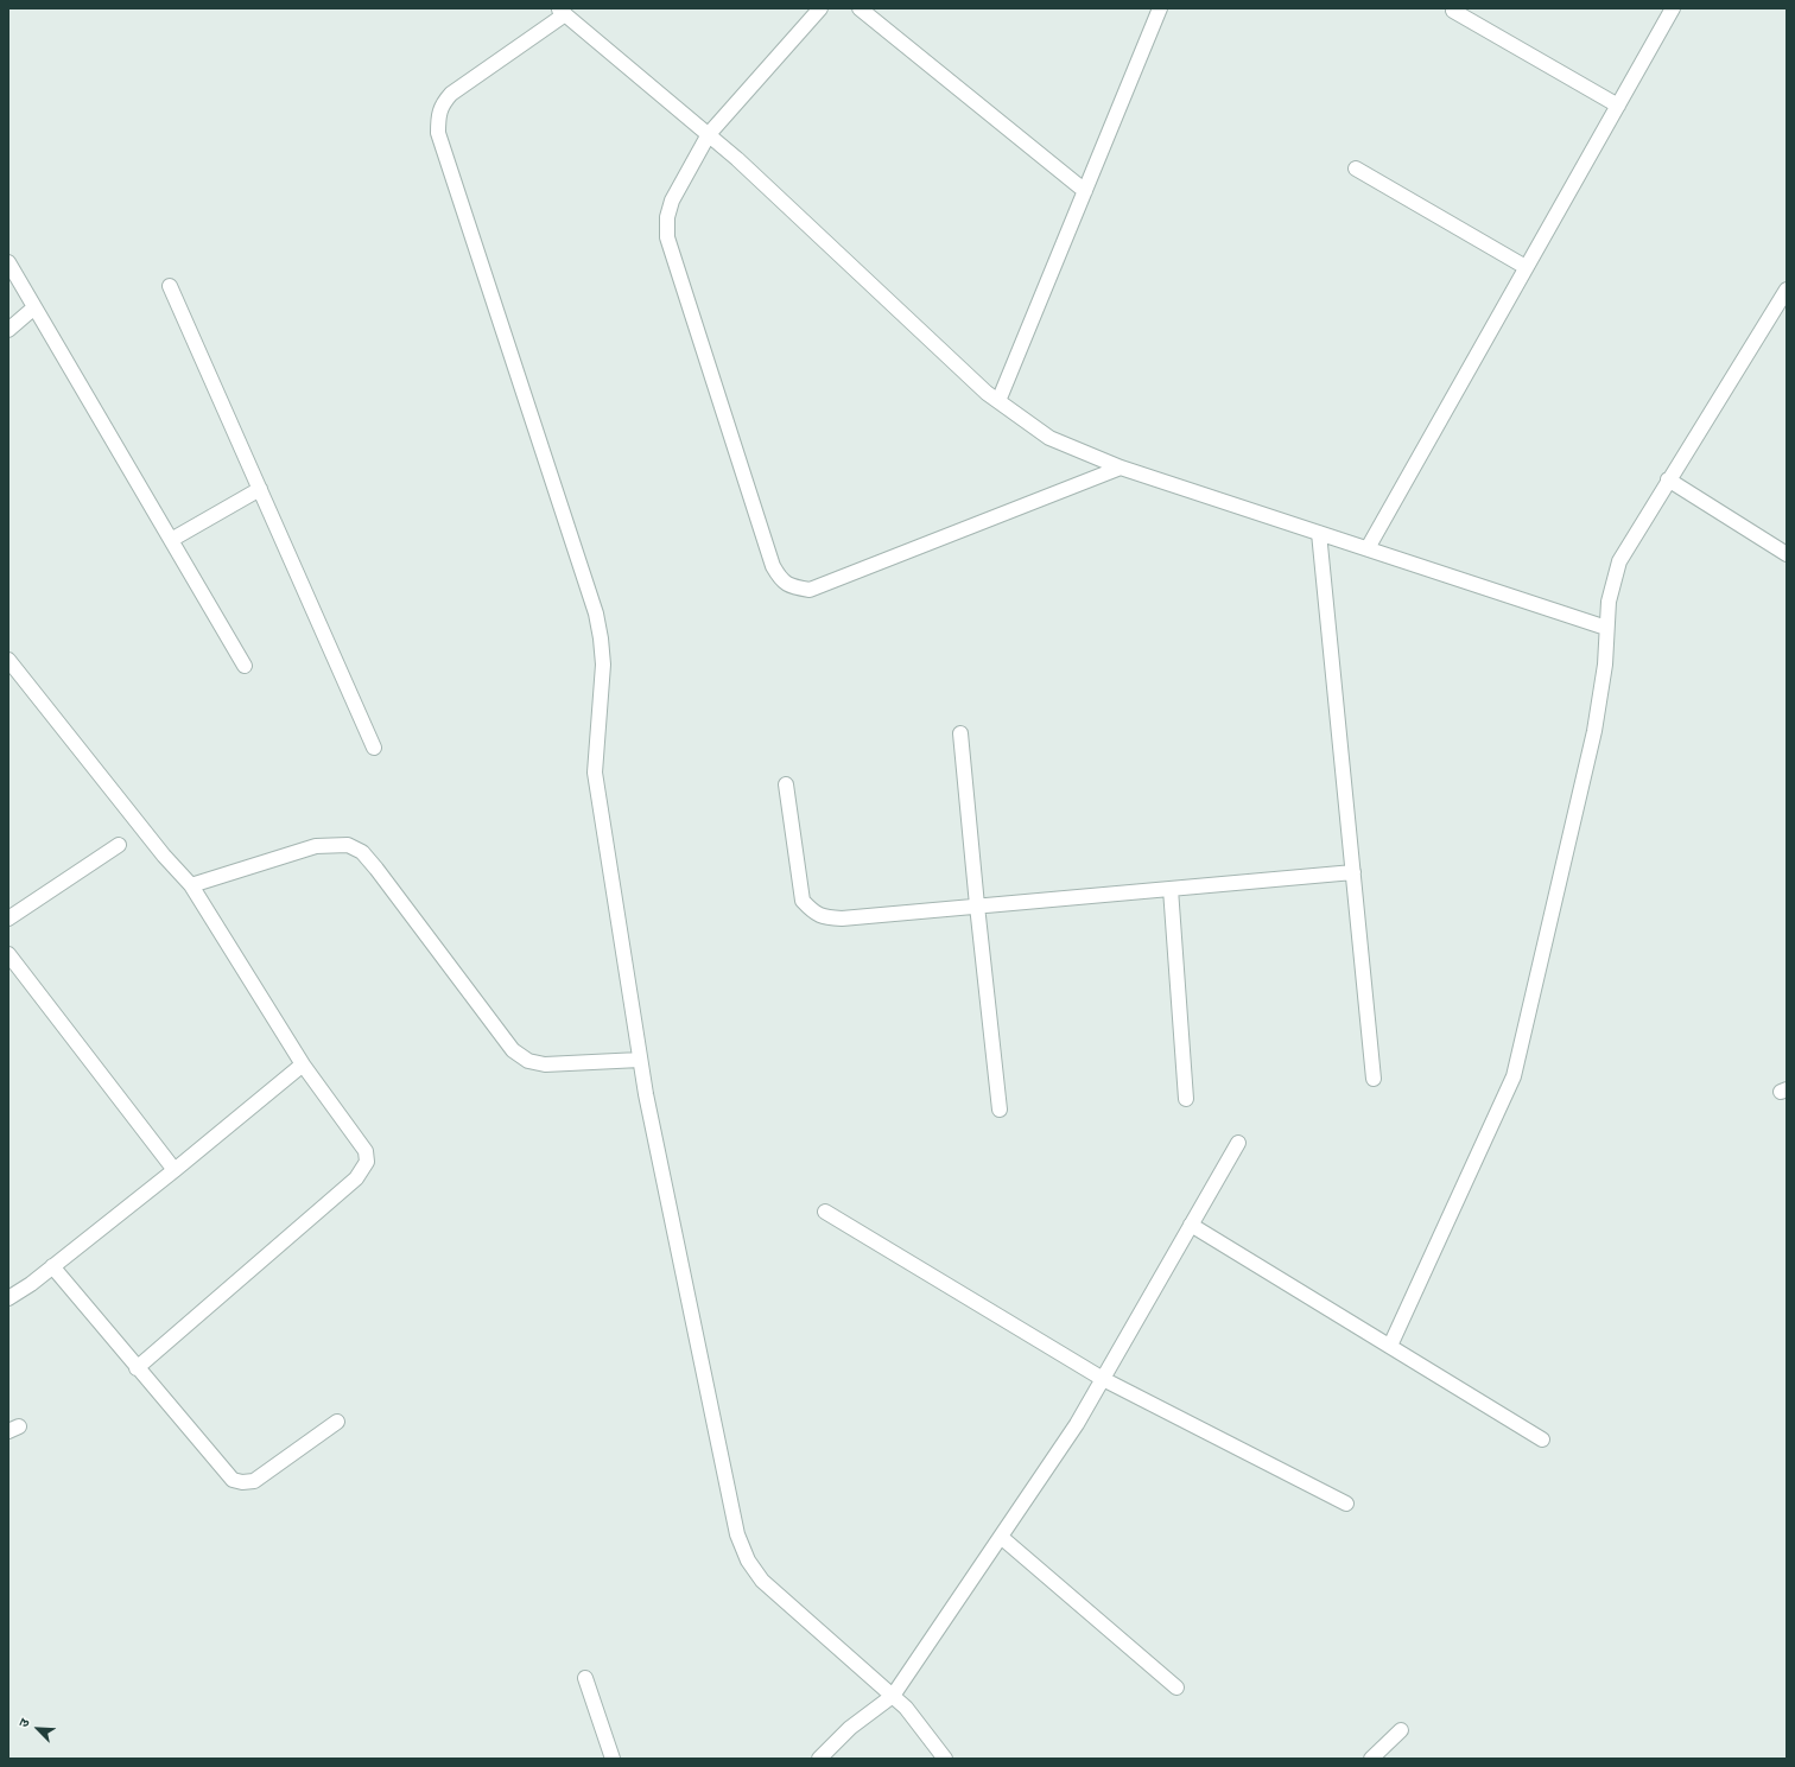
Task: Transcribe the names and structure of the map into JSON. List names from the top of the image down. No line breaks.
{"north":"top left"}
